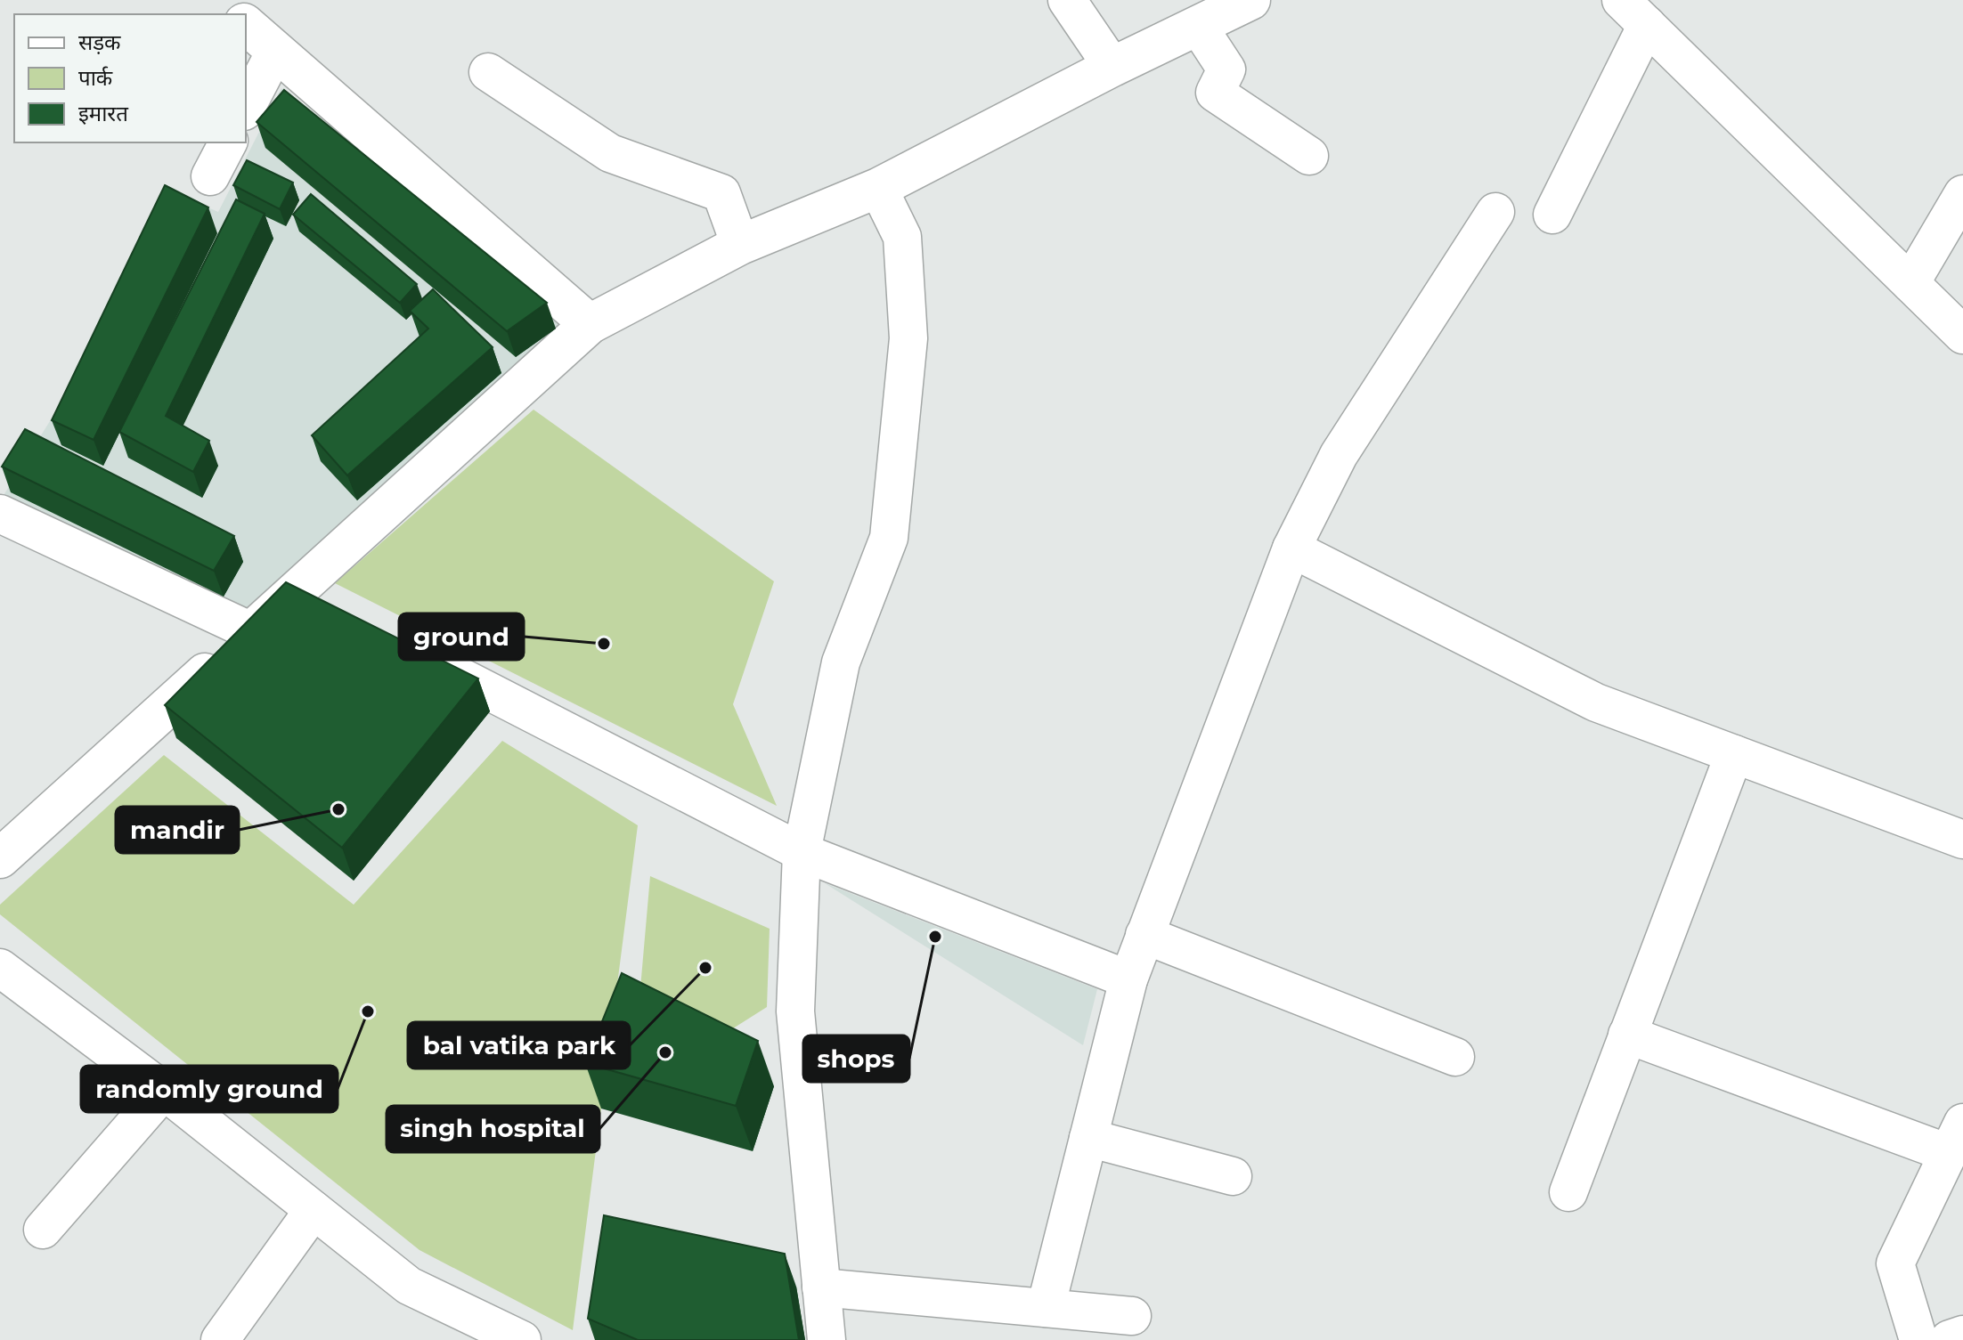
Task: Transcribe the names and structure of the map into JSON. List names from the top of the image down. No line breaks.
{"places":["ground","mandir","shops","bal vatika park","randomly ground","singh hospital"],"legend":["सड़क","पार्क","इमारत"]}
